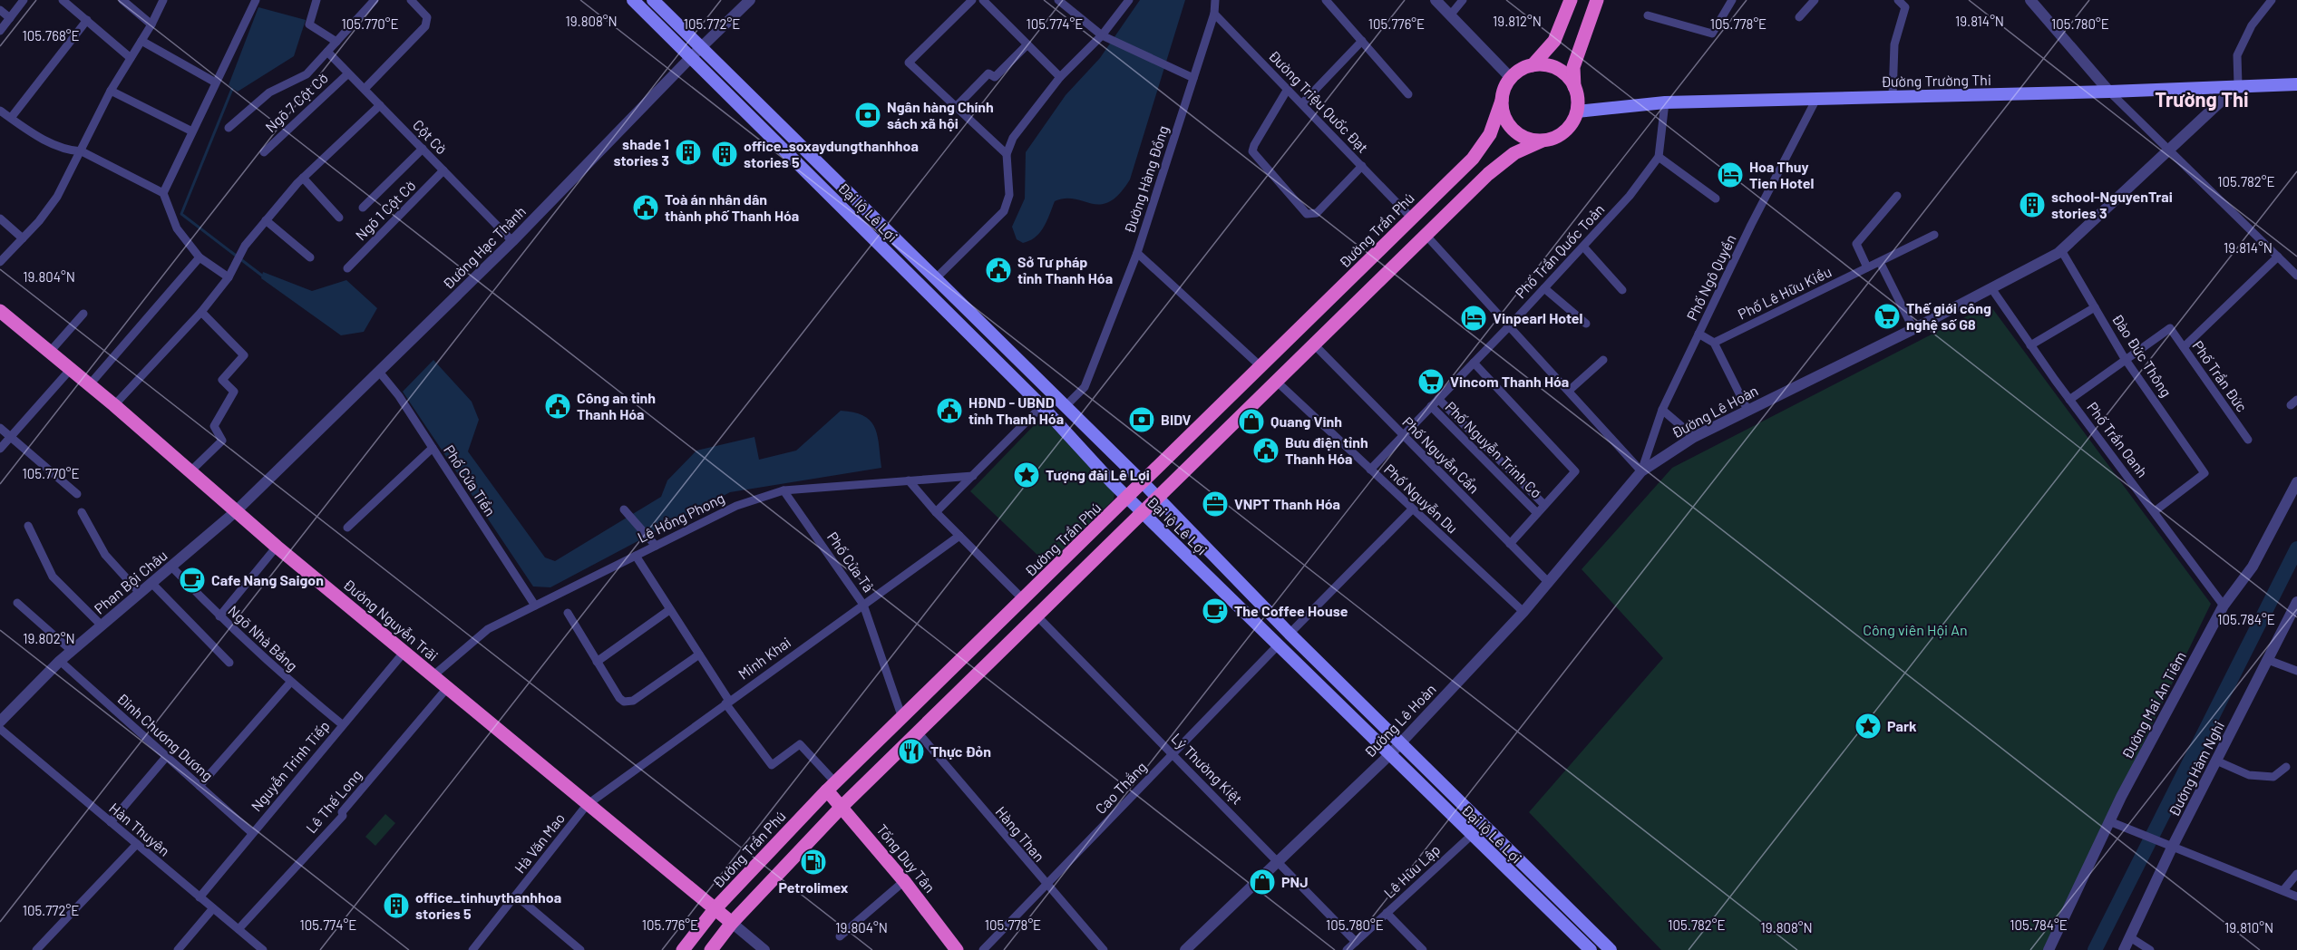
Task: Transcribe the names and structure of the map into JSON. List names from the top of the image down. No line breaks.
{"streets":{"highway":["Đường Trần Phú","Đường Nguyễn Trãi","Tống Duy Tân"],"main road":["Đường Trường Thi","Đại lộ Lê Lợi"],"street":["Đường Triệu Quốc Đạt","Ngõ 7 Cột Cờ","Cột Cờ","Đường Hàng Đồng","Ngõ 1 Cột Cờ","Đường Hạc Thành","Phố Trần Quốc Toản","Phố Ngô Quyền","Phố Lê Hữu Kiều","Đào Đức Thông","Phố Trần Đức","Đường Lê Hoàn","Phố Trần Oanh","Phố Nguyễn Trinh Cơ","Phố Nguyễn Cẩn","Phố Cửa Tiền","Phố Nguyễn Du","Lê Hồng Phong","Phố Cửa Tả","Phan Bội Châu","Ngõ Nhà Bảng","Minh Khai","Đường Mai An Tiêm","Đinh Chương Dương","Nguyễn Trinh Tiếp","Lý Thường Kiệt","Đường Hàm Nghi","Cao Thắng","Lê Thế Long","Hàn Thuyên","Hàng Than","Hà Văn Mao","Lê Hữu Lập"]},"crossings":[["Đường Trường Thi","Đường Trần Phú"],["Đường Trường Thi","Phố Ngô Quyền"],["Đường Trường Thi","Đường Lê Hoàn"],["Đường Triệu Quốc Đạt","Đường Hàng Đồng"],["Đường Triệu Quốc Đạt","Đường Trần Phú"],["Ngõ 7 Cột Cờ","Cột Cờ"],["Cột Cờ","Ngõ 1 Cột Cờ"],["Cột Cờ","Đường Hạc Thành"],["Đường Hàng Đồng","Đại lộ Lê Lợi"],["Đại lộ Lê Lợi","Đường Trần Phú"],["Đại lộ Lê Lợi","Đường Hạc Thành"],["Đại lộ Lê Lợi","Đường Lê Hoàn"],["Đại lộ Lê Lợi","Cao Thắng"],["Đại lộ Lê Lợi","Lê Hữu Lập"],["Đường Trần Phú","Phố Cửa Tả"],["Đường Trần Phú","Đường Nguyễn Trãi"],["Đường Trần Phú","Tống Duy Tân"],["Đường Hạc Thành","Phố Cửa Tiền"],["Đường Hạc Thành","Phan Bội Châu"],["Đường Hạc Thành","Đường Nguyễn Trãi"],["Phố Trần Quốc Toản","Phố Nguyễn Trinh Cơ"],["Phố Trần Quốc Toản","Phố Nguyễn Cẩn"],["Phố Trần Quốc Toản","Phố Nguyễn Du"],["Phố Ngô Quyền","Đường Lê Hoàn"],["Đào Đức Thông","Phố Trần Đức"],["Đào Đức Thông","Đường Lê Hoàn"],["Đào Đức Thông","Phố Trần Oanh"],["Đường Lê Hoàn","Phố Trần Oanh"],["Đường Lê Hoàn","Phố Nguyễn Cẩn"],["Đường Lê Hoàn","Phố Nguyễn Du"],["Đường Lê Hoàn","Lý Thường Kiệt"],["Phố Trần Oanh","Đường Mai An Tiêm"],["Phố Cửa Tiền","Lê Hồng Phong"],["Lê Hồng Phong","Phố Cửa Tả"],["Lê Hồng Phong","Đường Nguyễn Trãi"],["Phố Cửa Tả","Minh Khai"],["Phan Bội Châu","Đường Nguyễn Trãi"],["Phan Bội Châu","Ngõ Nhà Bảng"],["Phan Bội Châu","Đinh Chương Dương"],["Đường Nguyễn Trãi","Minh Khai"],["Đường Nguyễn Trãi","Nguyễn Trinh Tiếp"],["Đường Nguyễn Trãi","Lê Thế Long"],["Đường Nguyễn Trãi","Hà Văn Mao"],["Ngõ Nhà Bảng","Nguyễn Trinh Tiếp"],["Minh Khai","Hà Văn Mao"],["Đinh Chương Dương","Nguyễn Trinh Tiếp"],["Nguyễn Trinh Tiếp","Hàn Thuyên"],["Lý Thường Kiệt","Cao Thắng"],["Lý Thường Kiệt","Lê Hữu Lập"],["Cao Thắng","Hàng Than"],["Lê Thế Long","Hàn Thuyên"]],"districts":["Trường Thi"],"parks":["Công viên Hội An"],"places":{"bank":["Ngân hàng Chính sách xã hội","BIDV"],"building":["shade 1 stories 3","office_soxaydungthanhhoa stories 5","school-NguyenTrai stories 3","office_tinhuythanhhoa stories 5"],"hotel":["Hoa Thuy Tien Hotel","Vinpearl Hotel"],"public building":["Toà án nhân dân thành phố Thanh Hóa","Sở Tư pháp tỉnh Thanh Hóa","Công an tỉnh Thanh Hóa","HĐND - UBND tỉnh Thanh Hóa","Bưu điện tỉnh Thanh Hóa"],"supermarket":["Thế giới công nghệ số G8","Vincom Thanh Hóa"],"shop":["Quang Vinh","PNJ"],"place":["Tượng đài Lê Lợi","Park"],"office":["VNPT Thanh Hóa"],"cafe":["Cafe Nang Saigon","The Coffee House"],"restaurant":["Thực Đỏn"],"fuel station":["Petrolimex"]},"coordinates":["19.808°N","19.812°N","19.814°N","105.770°E","105.774°E","105.780°E","105.772°E","105.776°E","105.778°E","105.768°E","105.782°E","19.804°N","105.784°E","19.802°N","19.810°N"]}
